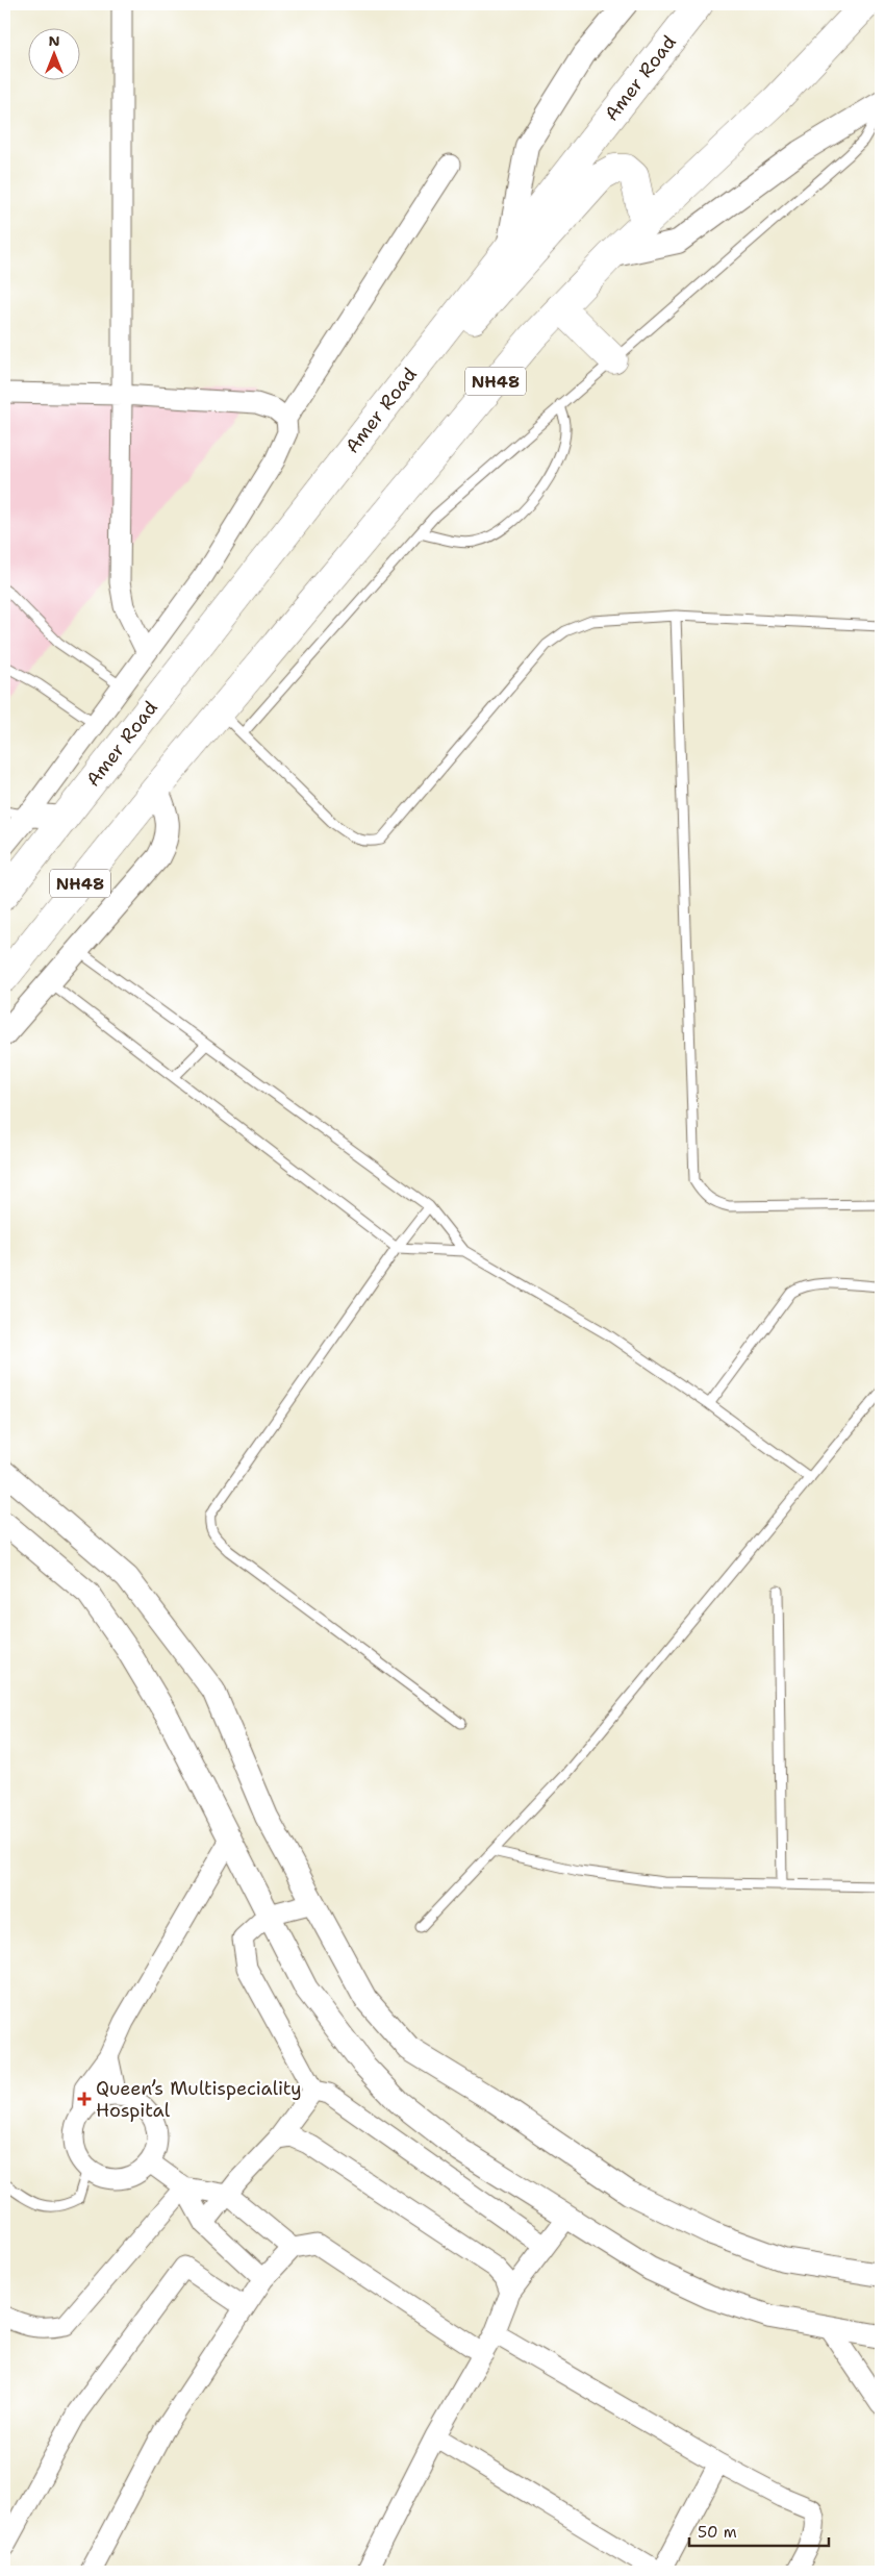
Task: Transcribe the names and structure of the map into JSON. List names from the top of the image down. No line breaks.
{"streets":{"highway":["Amer Road","NH48"]},"crossings":[["Amer Road","NH48"]],"places":{"health":["Queen’s Multispeciality Hospital"]},"scale_bar":"50 m","north":"top"}
